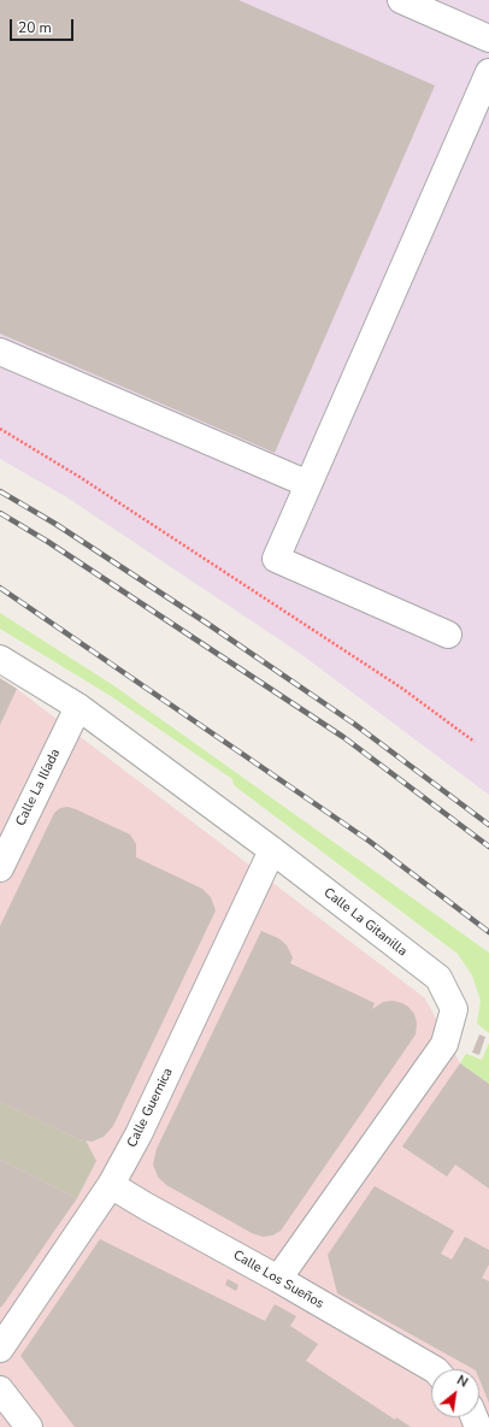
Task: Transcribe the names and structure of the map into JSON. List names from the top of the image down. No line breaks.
{"streets":{"street":["Calle La Ilíada","Calle La Gitanilla","Calle Guernica","Calle Los Sueños"]},"crossings":[["Calle La Ilíada","Calle La Gitanilla"],["Calle La Gitanilla","Calle Guernica"],["Calle La Gitanilla","Calle Los Sueños"],["Calle Guernica","Calle Los Sueños"]],"scale_bar":"20 m","north":"top right"}
